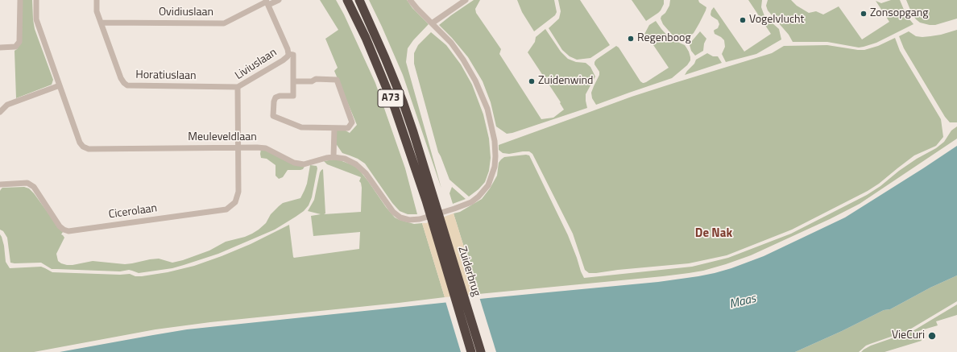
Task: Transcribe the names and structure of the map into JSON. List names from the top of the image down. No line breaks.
{"streets":{"highway":["A73","Zuiderbrug"],"street":["Ovidiuslaan","Liviuslaan","Horatiuslaan","Meuleveldlaan","Cicerolaan"]},"crossings":[["Ovidiuslaan","Liviuslaan"],["Ovidiuslaan","Horatiuslaan"],["Liviuslaan","Horatiuslaan"],["Liviuslaan","Meuleveldlaan"],["Liviuslaan","Cicerolaan"],["A73","Zuiderbrug"],["Meuleveldlaan","Cicerolaan"]],"districts":["De Nak"],"water":["Maas"],"places":["Zonsopgang","Vogelvlucht","Regenboog","Zuidenwind","VieCuri"]}
